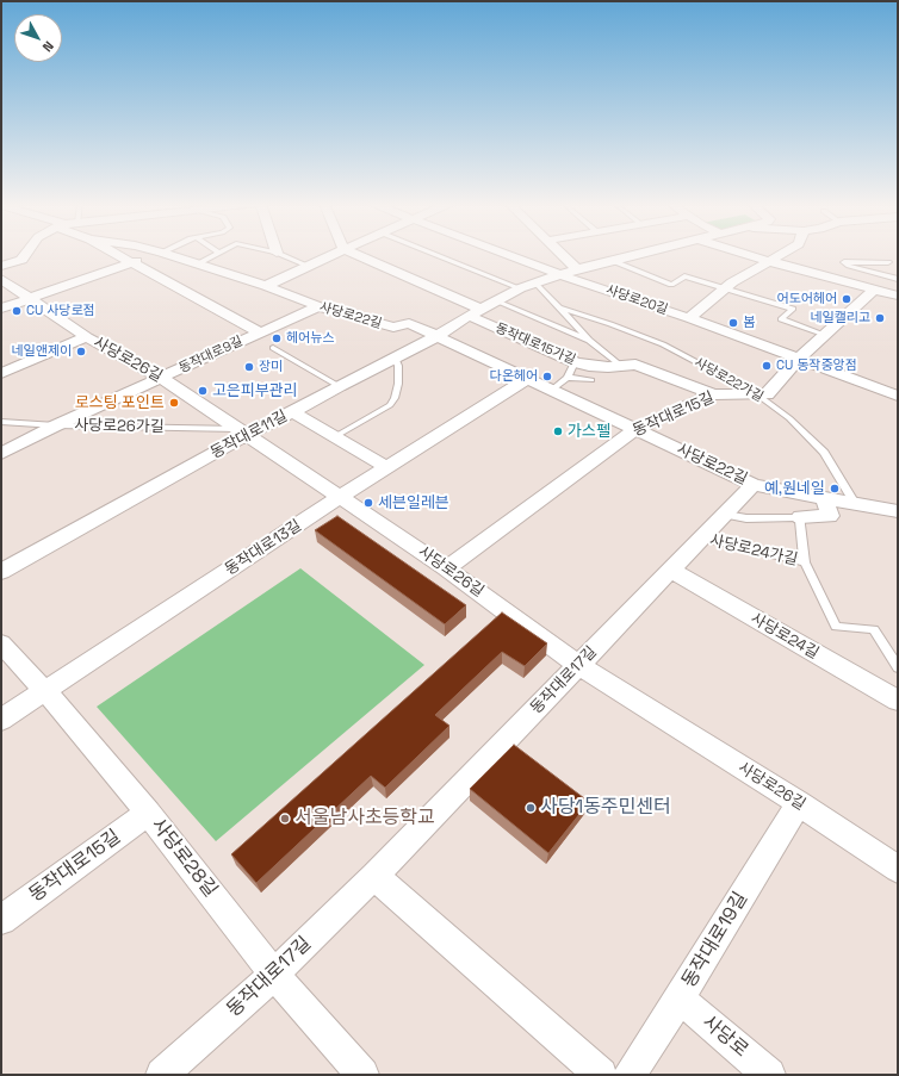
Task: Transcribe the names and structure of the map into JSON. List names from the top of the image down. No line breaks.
{"streets":{"street":["사당로20길","사당로22길","동작대로15가길","동작대로9길","사당로26길","동작대로15길","동작대로11길","동작대로13길","사당로24길","동작대로17길","사당로28길","동작대로19길","사당로"],"lane":["사당로22가길","사당로26가길","사당로24가길"]},"crossings":[["사당로20길","동작대로15길"],["사당로20길","동작대로11길"],["사당로22길","동작대로9길"],["사당로22길","사당로22가길"],["사당로22길","동작대로15길"],["사당로22길","동작대로11길"],["사당로22길","동작대로13길"],["사당로22길","동작대로17길"],["동작대로15가길","동작대로15길"],["동작대로15가길","동작대로11길"],["동작대로9길","사당로26길"],["동작대로9길","사당로26가길"],["사당로26길","동작대로15길"],["사당로26길","사당로26가길"],["사당로26길","동작대로11길"],["사당로26길","동작대로13길"],["사당로26길","동작대로17길"],["사당로26길","동작대로19길"],["사당로22가길","동작대로15길"],["동작대로15길","사당로28길"],["사당로26가길","동작대로11길"],["동작대로13길","사당로28길"],["사당로24가길","동작대로17길"],["사당로24길","동작대로17길"],["동작대로17길","사당로28길"],["동작대로19길","사당로"]],"places":["어도어헤어","CU 사당로점","네일캘리고","봄","헤어뉴스","네일앤제이","CU 동작중앙점","장미","다온헤어","고은피부관리","로스팅 포인트","가스펠","예,원네일","세븐일레븐","사당1동주민센터","서울남사초등학교"],"north":"bottom right"}
